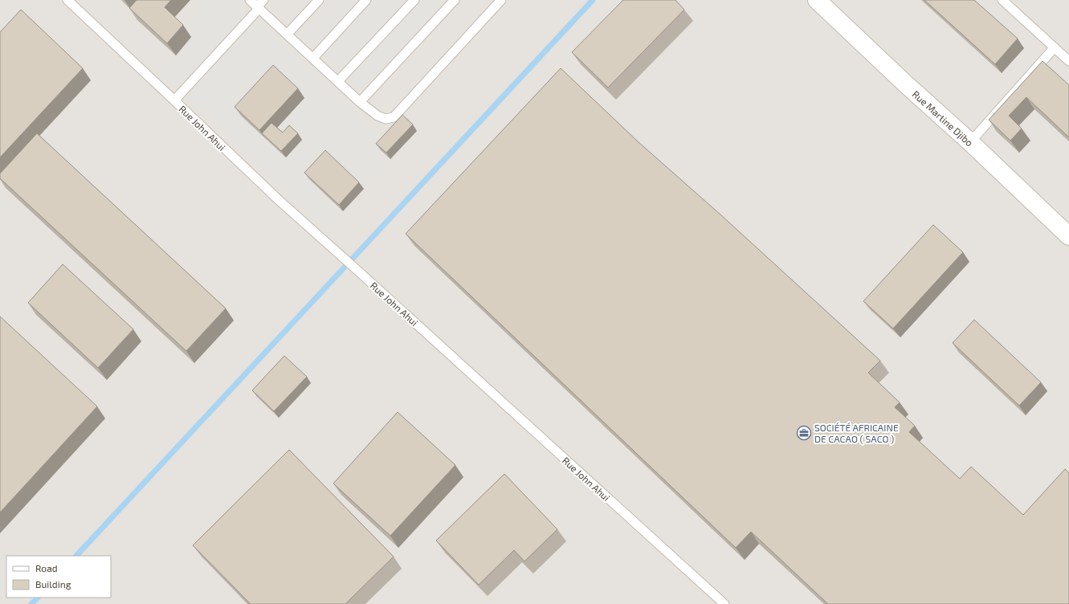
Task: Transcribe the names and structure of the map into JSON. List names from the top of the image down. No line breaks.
{"streets":{"street":["Rue Martine Djibo"],"lane":["Rue John Ahui"]},"places":{"office":["SOCIÉTÉ AFRICAINE DE CACAO ( SACO )"]},"legend":["Road","Building"]}
